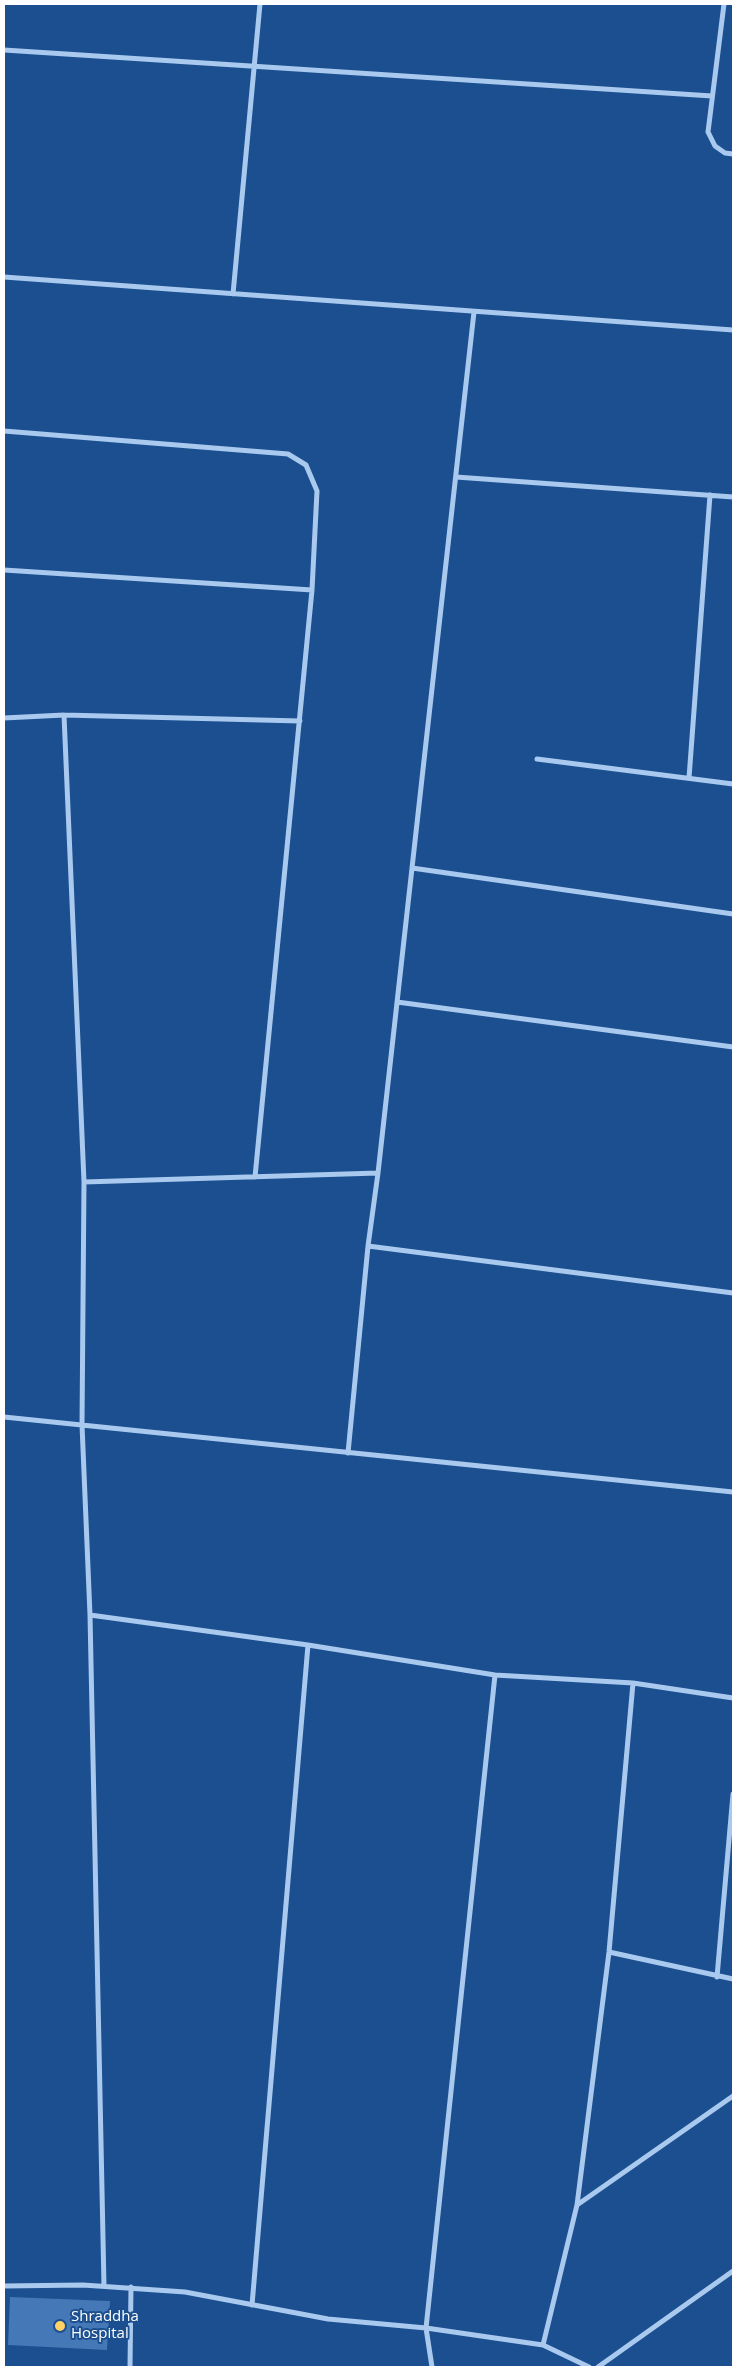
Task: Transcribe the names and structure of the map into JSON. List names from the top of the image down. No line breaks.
{"places":["Shraddha Hospital"]}
